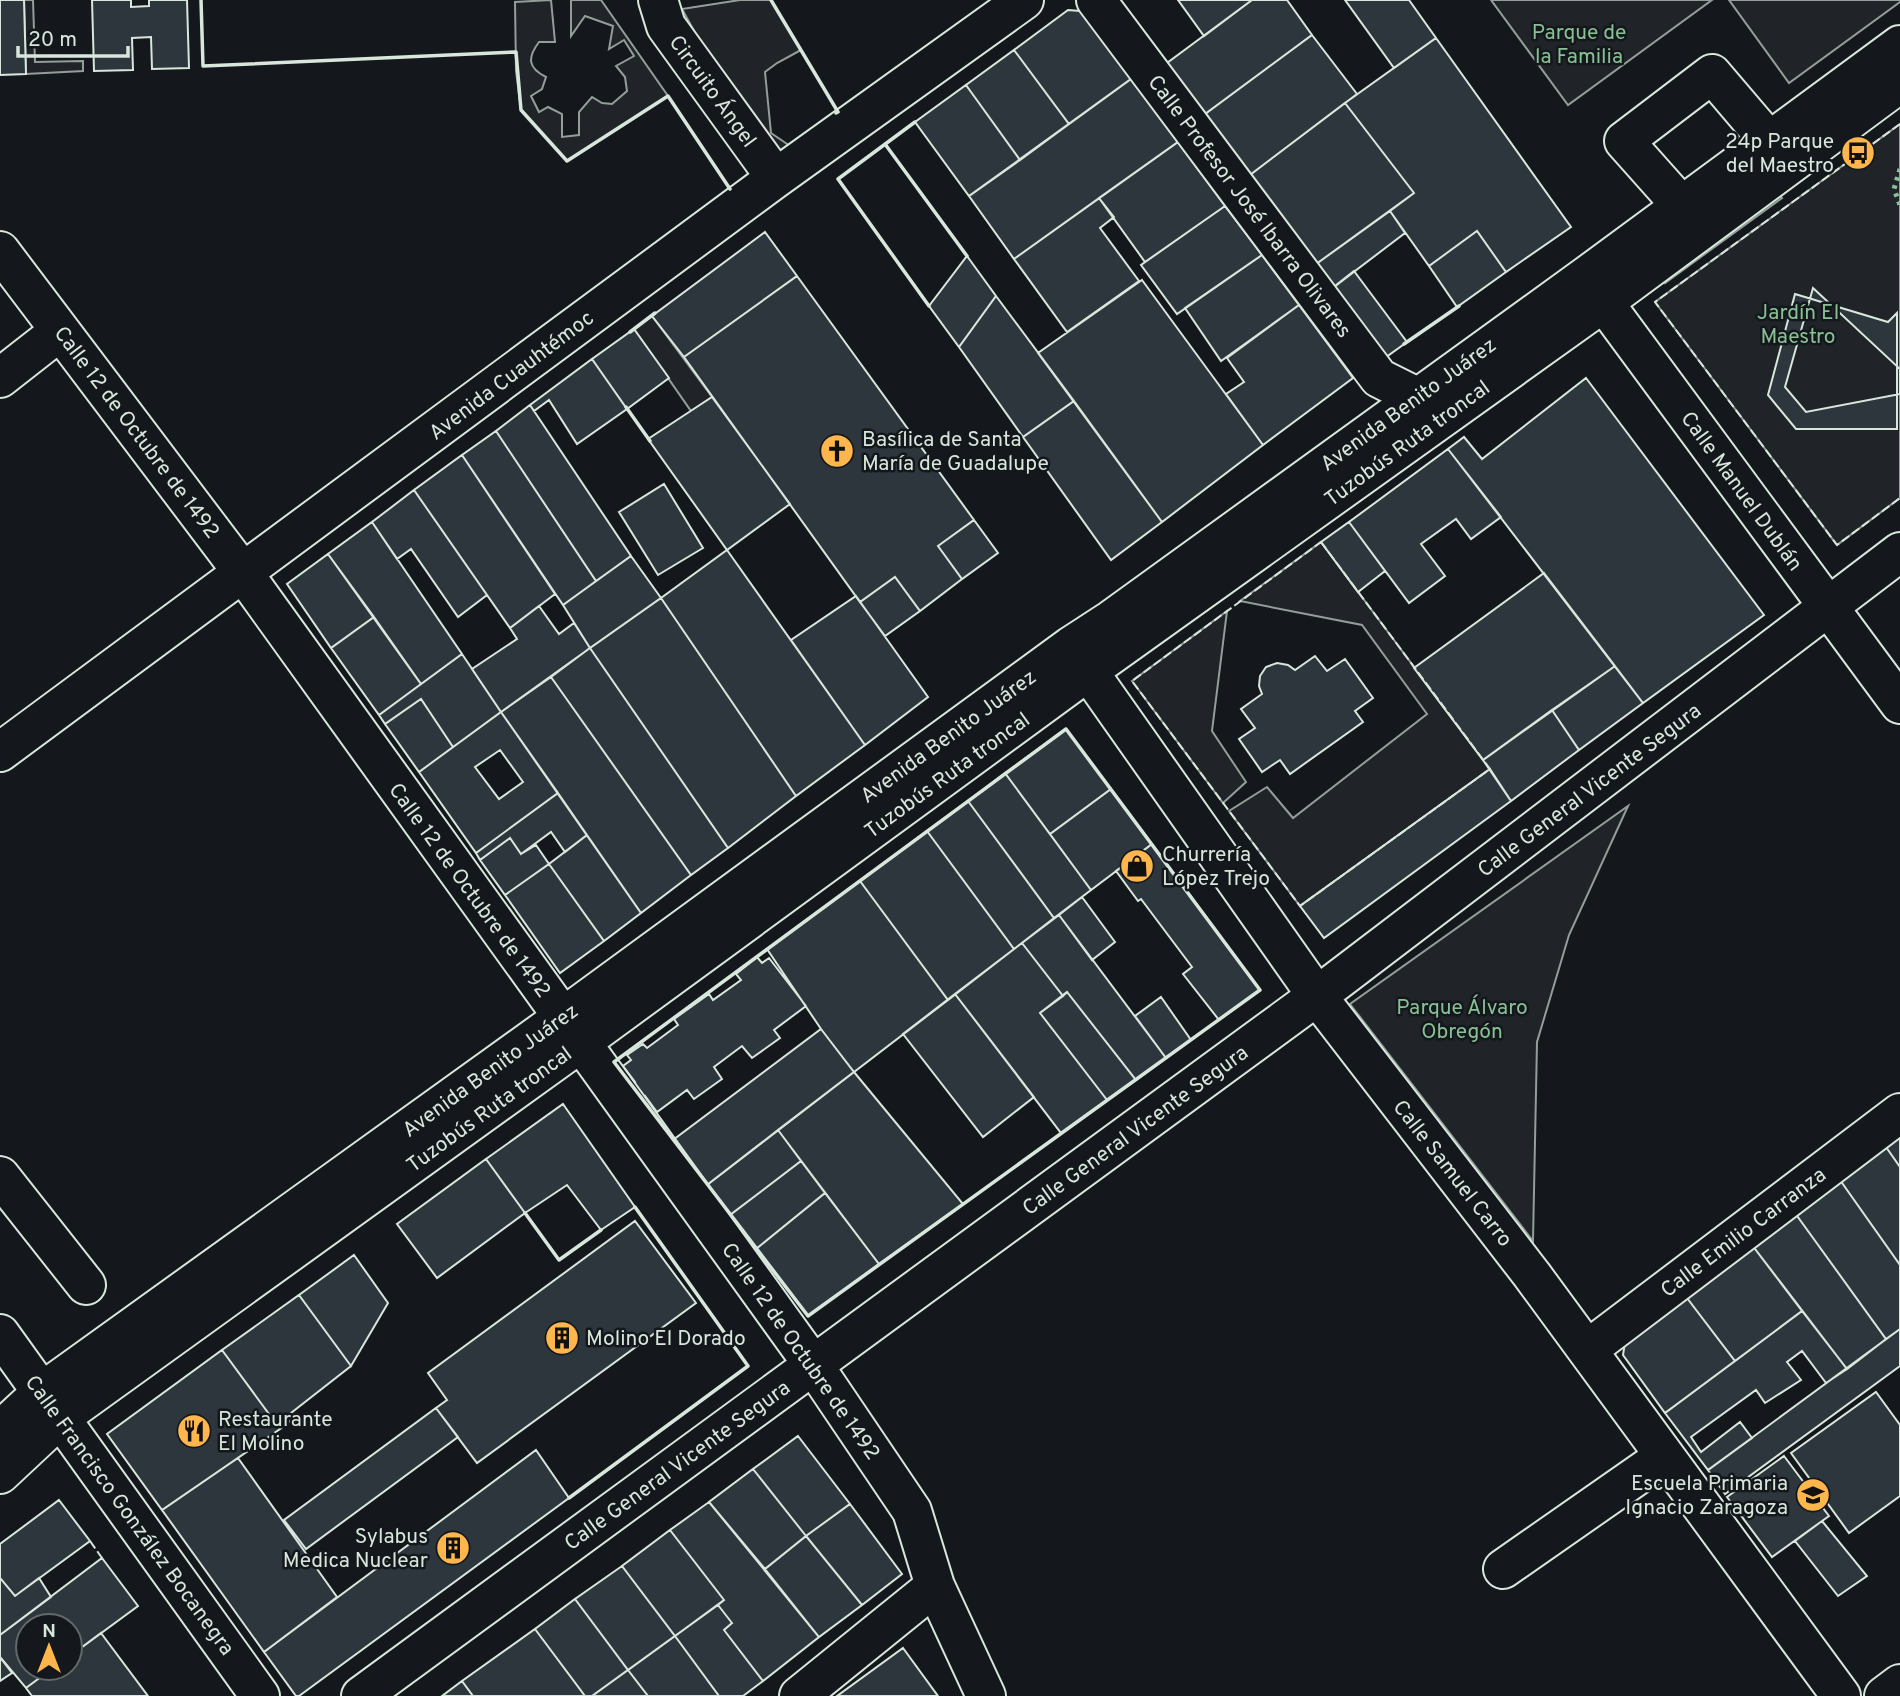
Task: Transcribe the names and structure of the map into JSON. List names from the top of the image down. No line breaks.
{"streets":{"street":["Circuito Ángel","Calle Profesor José Ibarra Olivares","Avenida Cuauhtémoc","Avenida Benito Juárez","Calle 12 de Octubre de 1492","Tuzobús Ruta troncal","Calle Manuel Dublán","Calle General Vicente Segura","Calle Samuel Carro","Calle Emilio Carranza","Calle Francisco González Bocanegra"]},"crossings":[["Circuito Ángel","Avenida Cuauhtémoc"],["Calle Profesor José Ibarra Olivares","Avenida Benito Juárez"],["Avenida Cuauhtémoc","Calle 12 de Octubre de 1492"],["Avenida Benito Juárez","Calle 12 de Octubre de 1492"],["Avenida Benito Juárez","Tuzobús Ruta troncal"],["Avenida Benito Juárez","Calle Manuel Dublán"],["Avenida Benito Juárez","Calle Samuel Carro"],["Avenida Benito Juárez","Calle Francisco González Bocanegra"],["Calle 12 de Octubre de 1492","Calle General Vicente Segura"],["Tuzobús Ruta troncal","Calle Manuel Dublán"],["Tuzobús Ruta troncal","Calle Samuel Carro"],["Calle Manuel Dublán","Calle General Vicente Segura"],["Calle General Vicente Segura","Calle Samuel Carro"],["Calle Samuel Carro","Calle Emilio Carranza"]],"parks":["Parque de la Familia","Jardín El Maestro","Parque Álvaro Obregón"],"places":{"bus stop":["24p Parque del Maestro"],"church":["Basílica de Santa María de Guadalupe"],"shop":["Churrería López Trejo"],"building":["Molino El Dorado","Sylabus Medica Nuclear"],"restaurant":["Restaurante El Molino"],"school or university":["Escuela Primaria Ignacio Zaragoza"]},"scale_bar":"20 m","north":"top"}
